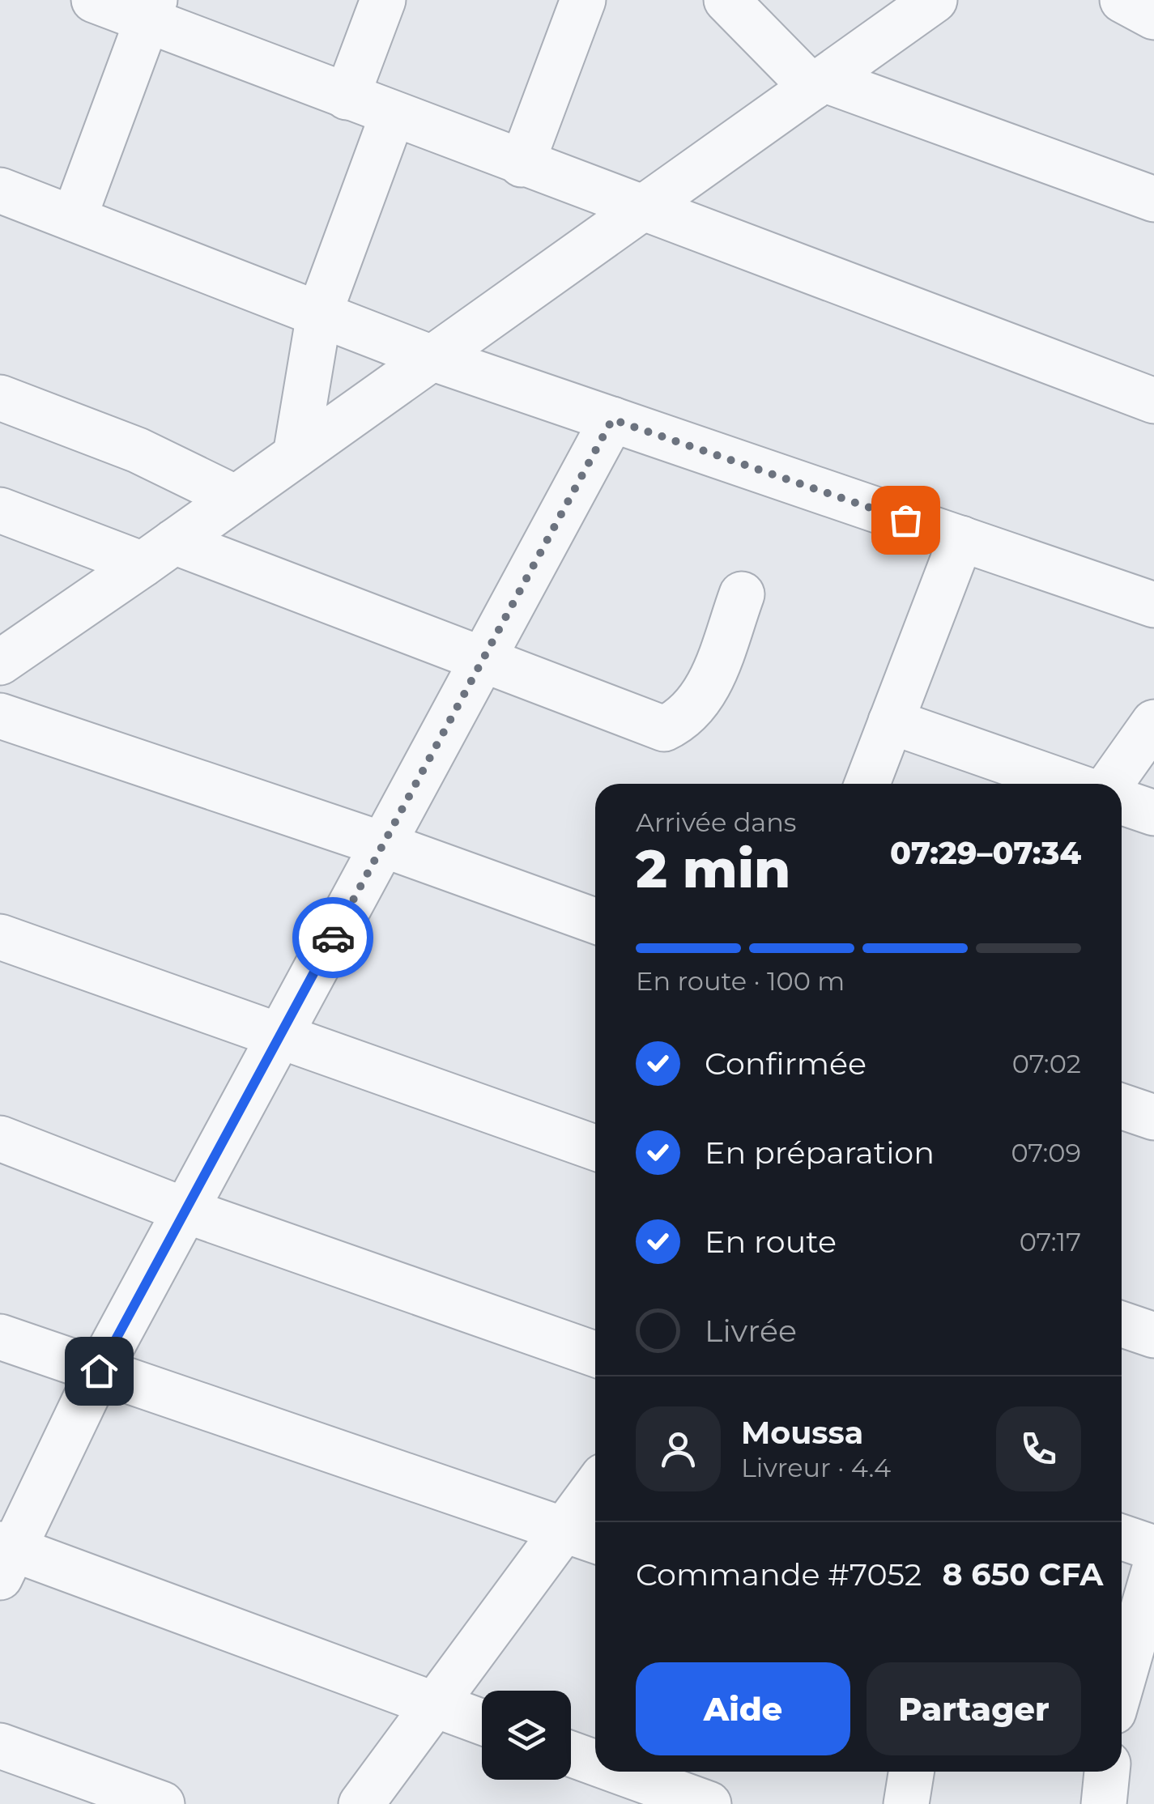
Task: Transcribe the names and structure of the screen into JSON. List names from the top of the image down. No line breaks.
{"page":{"heading":["2 min","Arrivée dans","07:29–07:34"],"panel":["Moussa","Livreur · 4.4","Commande #7052","8 650 CFA"],"bar":"En route · 100 m","list":[["Confirmée","07:02"],["En préparation","07:09"],["En route","07:17"],"Livrée"],"buttons":["Aide","Partager"]}}
